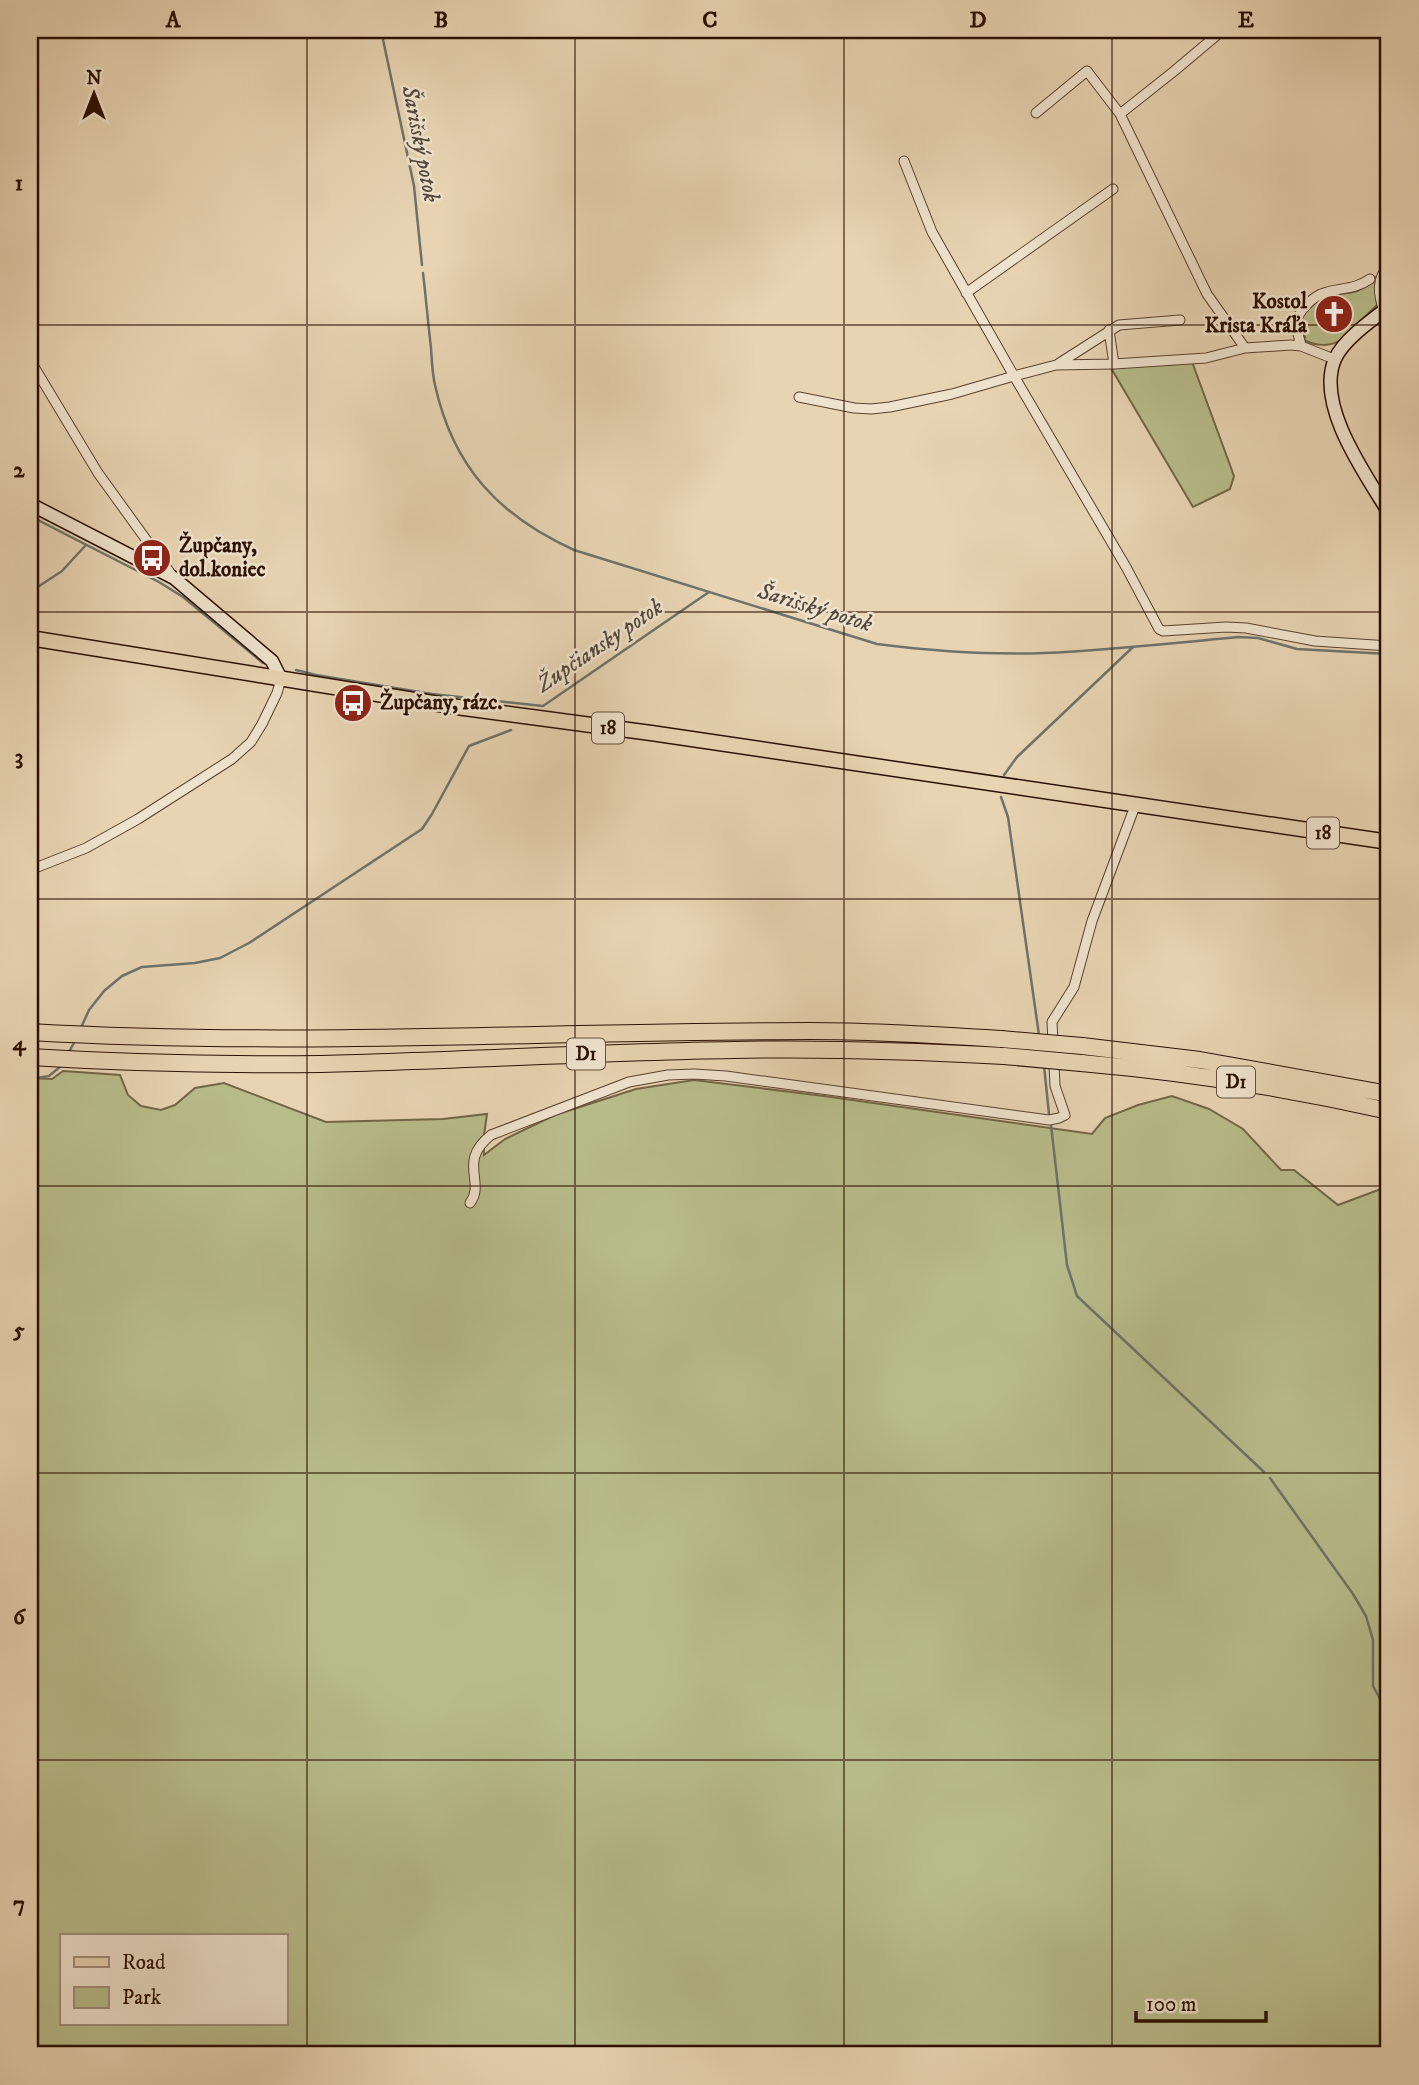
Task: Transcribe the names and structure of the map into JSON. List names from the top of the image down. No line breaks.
{"streets":{"highway":["D1"],"main road":["18"]},"water":["Šarišský potok","Župčiansky potok"],"places":{"church":["Kostol Krista Kráľa"],"bus stop":["Župčany, dol.koniec","Župčany, rázc."]},"legend":["Road","Park"],"scale_bar":"100 m","north":"top","grid":{"columns":["A","B","C","D","E"],"rows":["1","2","3","4","5","6","7"]}}
